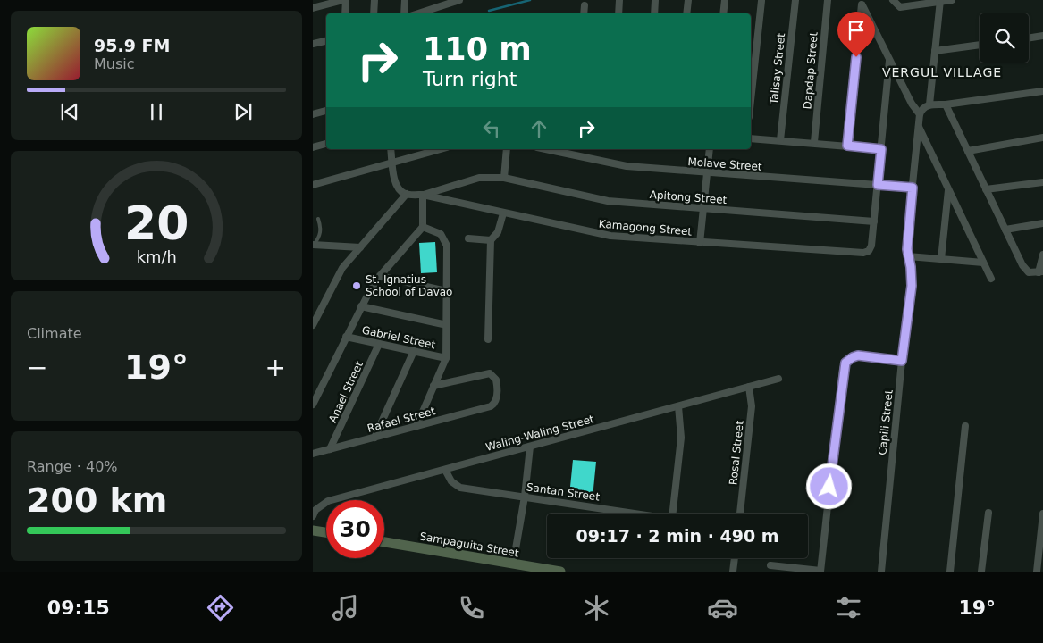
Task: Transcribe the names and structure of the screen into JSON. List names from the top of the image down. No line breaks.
{"streets":{"street":["Talisay Street","Dapdap Street","Molave Street","Apitong Street","Kamagong Street","Gabriel Street","Anael Street","Rafael Street","Capili Street","Waling-Waling Street","Rosal Street","Santan Street","Sampaguita Street"]},"crossings":[["Molave Street","Capili Street"],["Apitong Street","Kamagong Street"],["Gabriel Street","Anael Street"],["Anael Street","Rafael Street"],["Waling-Waling Street","Rosal Street"],["Waling-Waling Street","Santan Street"]],"districts":["VERGUL VILLAGE"],"places":["St. Ignatius School of Davao"],"page":{"turn":["110 m","Turn right"],"song":["95.9 FM","Music"],"tile":["Climate",["Range · 40%","200 km"]],"heat":["−","19°","+"],"limit":"30","trip":"09:17 · 2 min · 490 m","tabs":["09:15","19°"],"gauge":["20","km/h"]}}
